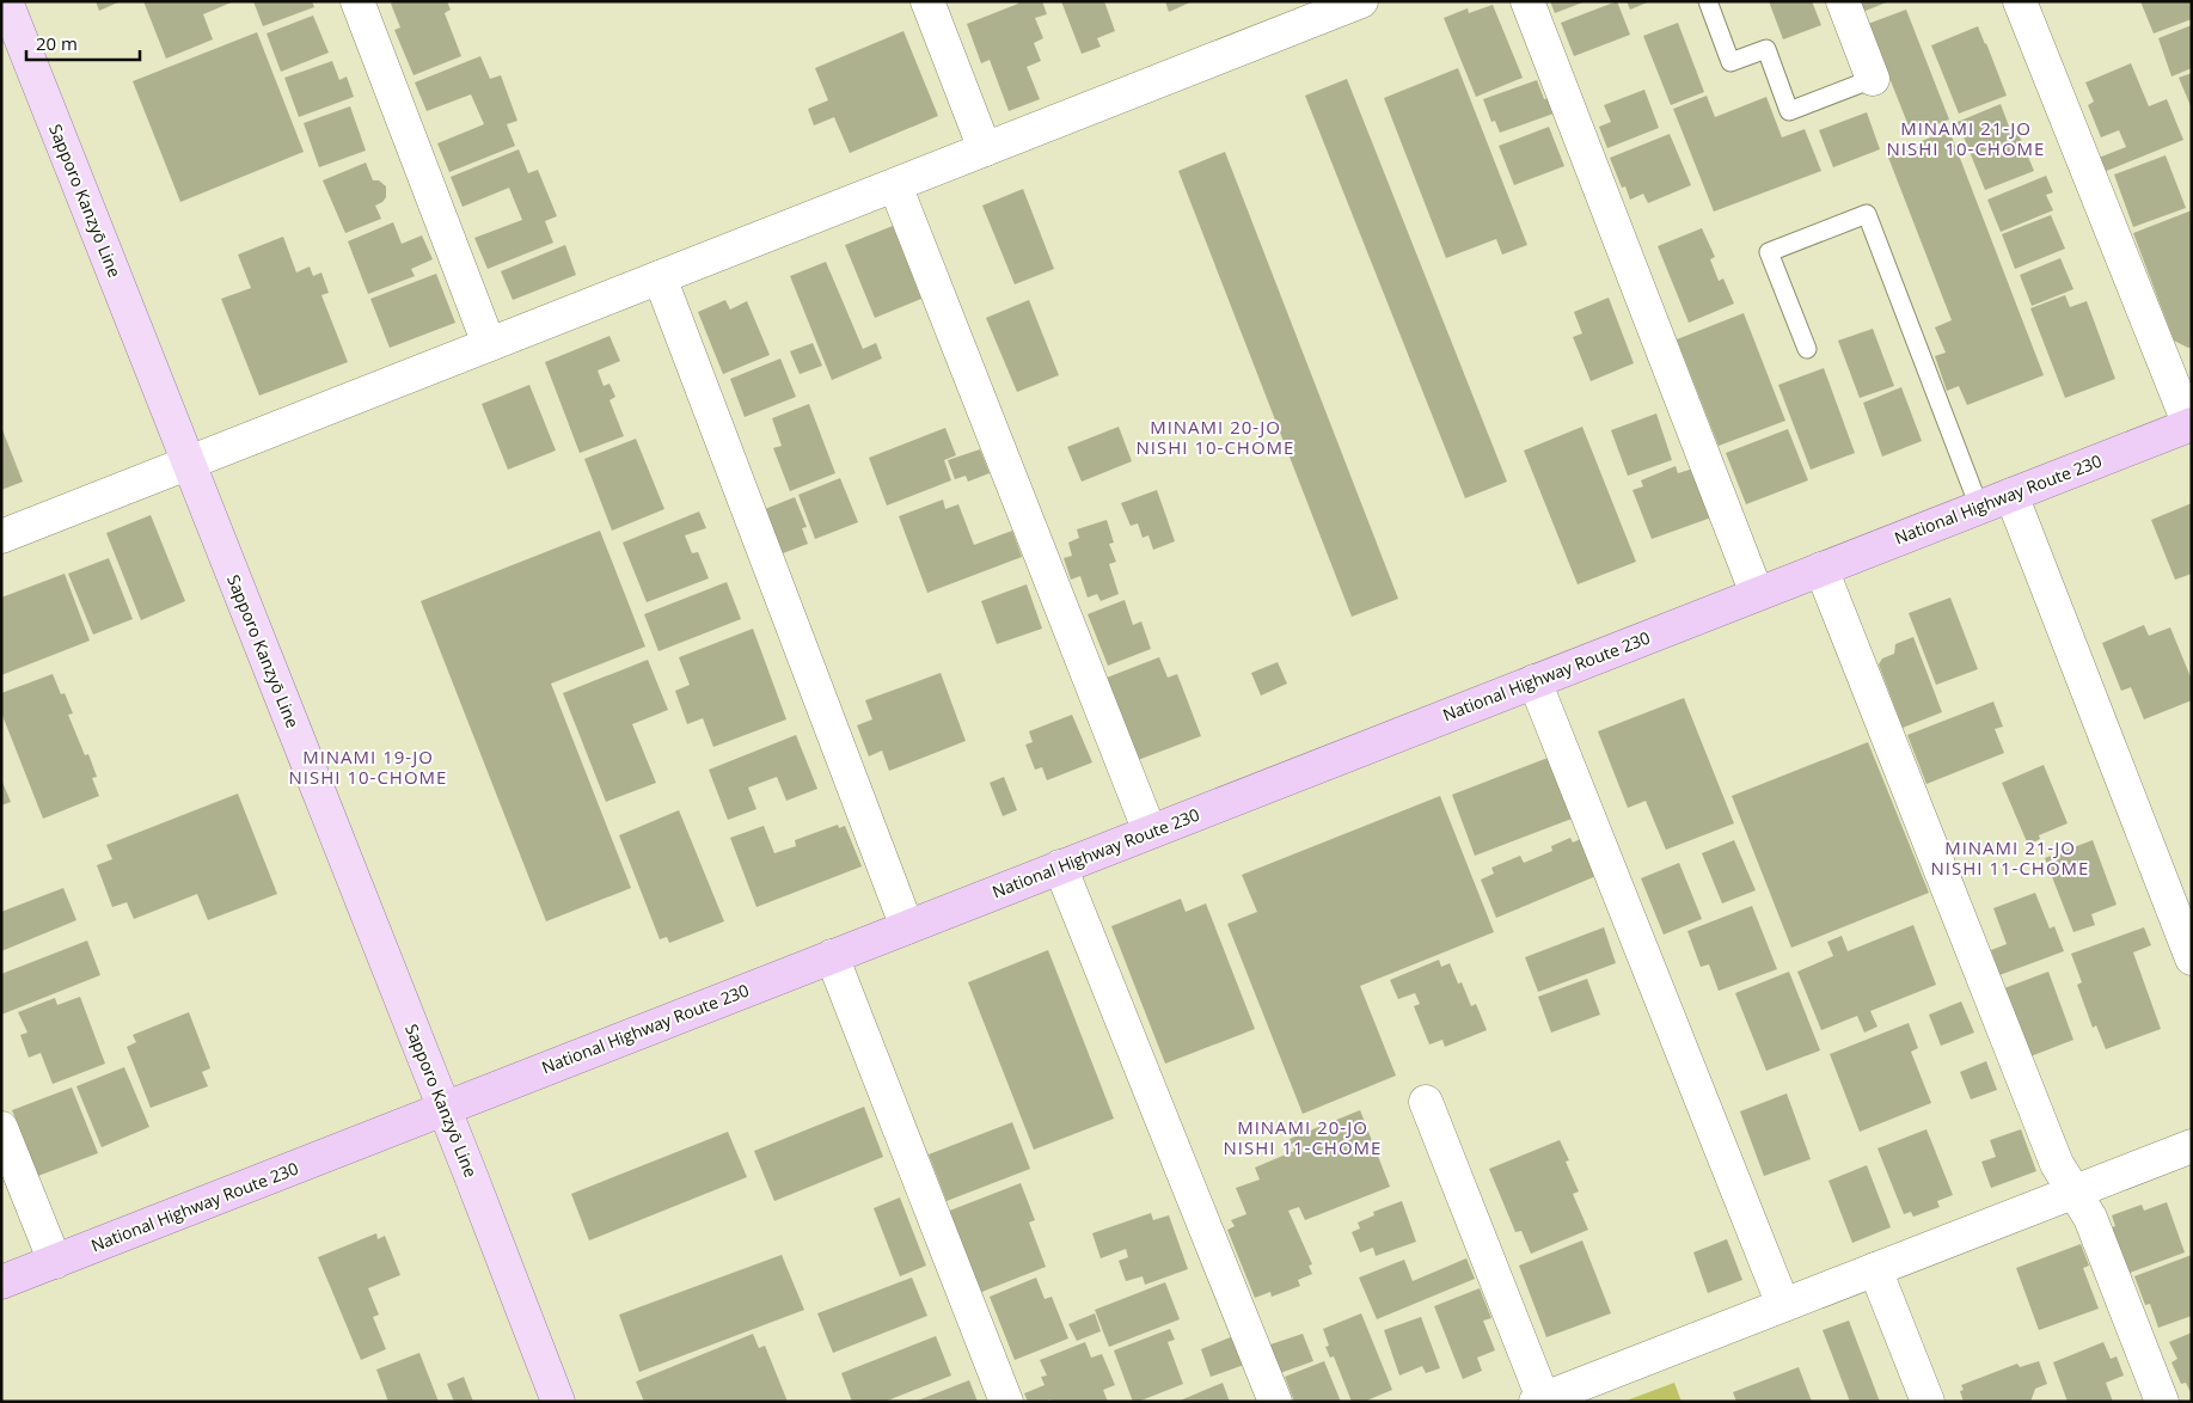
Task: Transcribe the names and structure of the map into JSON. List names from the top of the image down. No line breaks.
{"streets":{"highway":["National Highway Route 230"],"main road":["Sapporo Kanzyō Line"]},"crossings":[["Sapporo Kanzyō Line","National Highway Route 230"]],"districts":["MINAMI 21-JO NISHI 10-CHOME","MINAMI 20-JO NISHI 10-CHOME","MINAMI 19-JO NISHI 10-CHOME","MINAMI 21-JO NISHI 11-CHOME","MINAMI 20-JO NISHI 11-CHOME"],"scale_bar":"20 m"}
